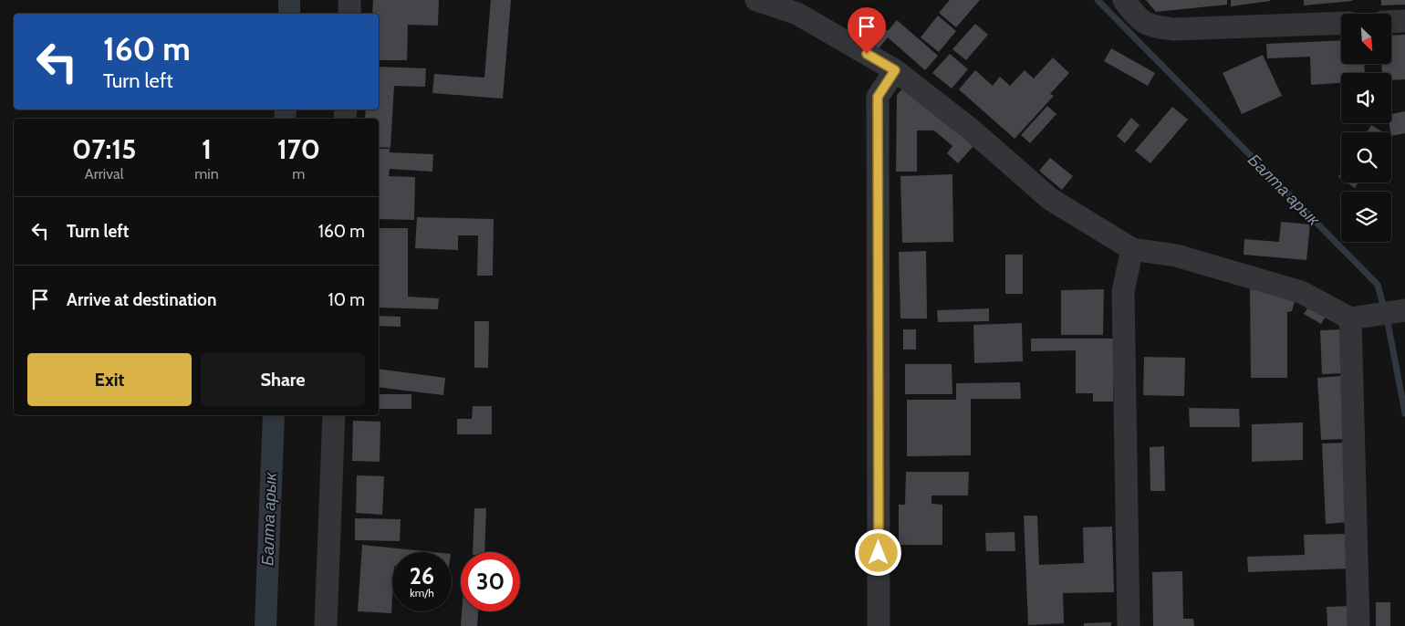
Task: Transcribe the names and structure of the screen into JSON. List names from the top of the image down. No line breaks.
{"water":["Балта арык"],"north":"bottom right","page":{"turn":["160 m","Turn left"],"eta":["07:15","Arrival","1","min","170","m"],"list":[{"name":"Turn left","value":"160 m"},{"name":"Arrive at destination","value":"10 m"}],"buttons":["Exit","Share"],"speed":"26 km/h","limit":"30"}}
